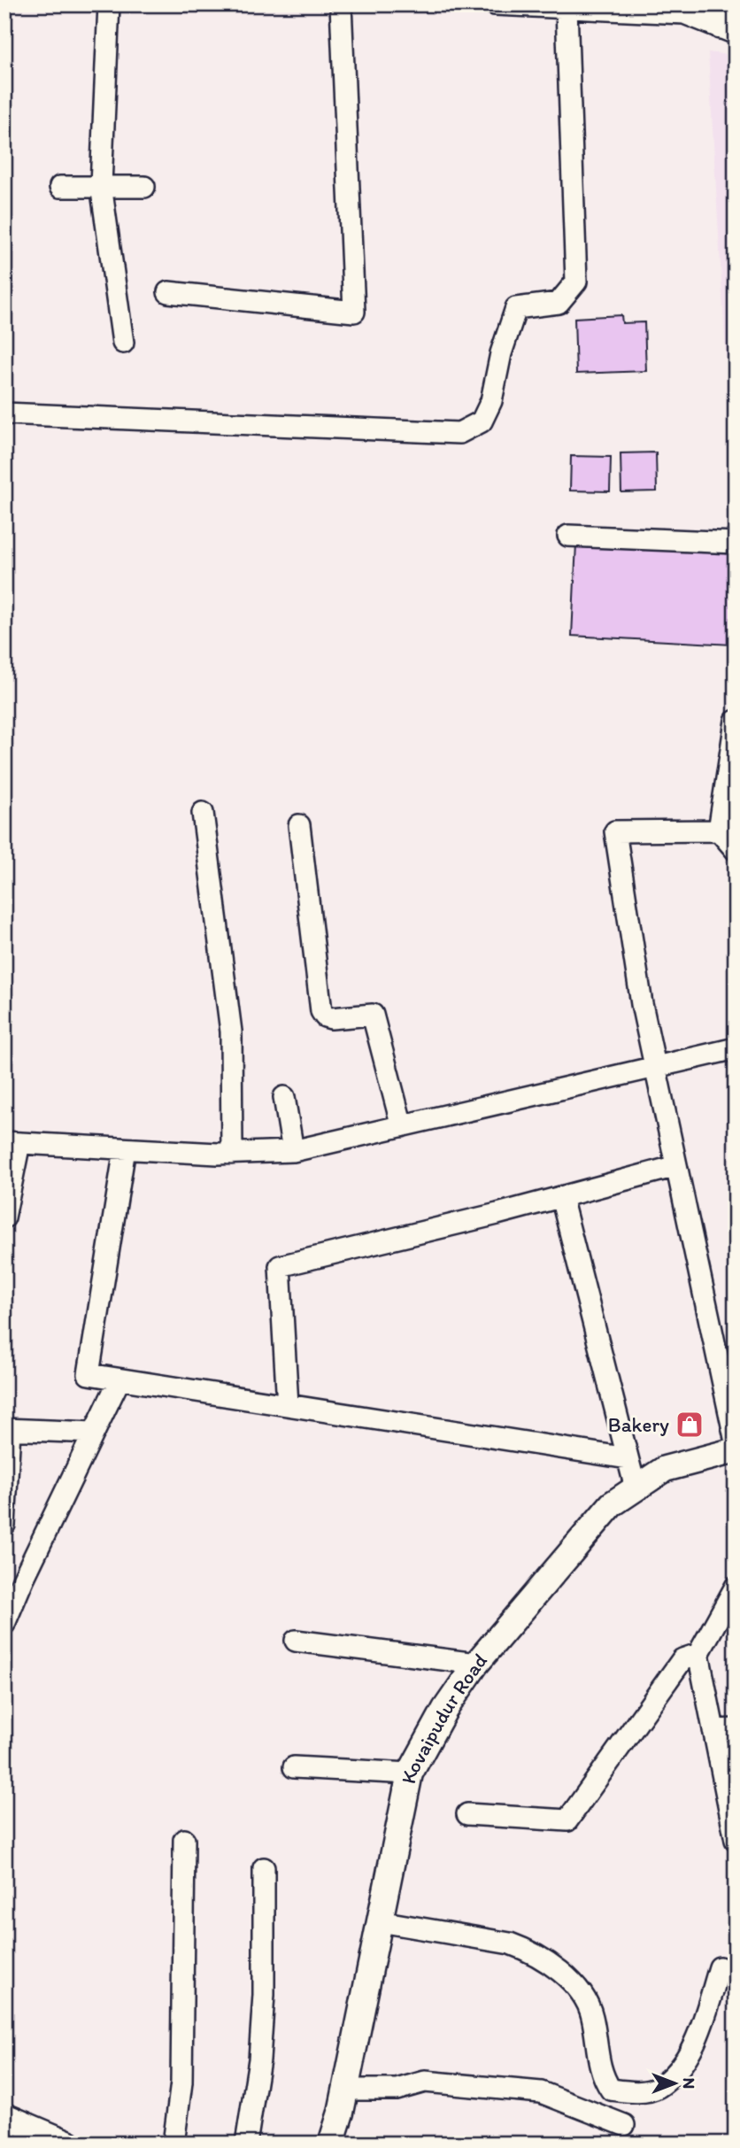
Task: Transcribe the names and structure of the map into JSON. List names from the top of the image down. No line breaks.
{"streets":{"main road":["Kovaipudur Road"]},"places":{"shop":["Bakery"]},"north":"right"}
